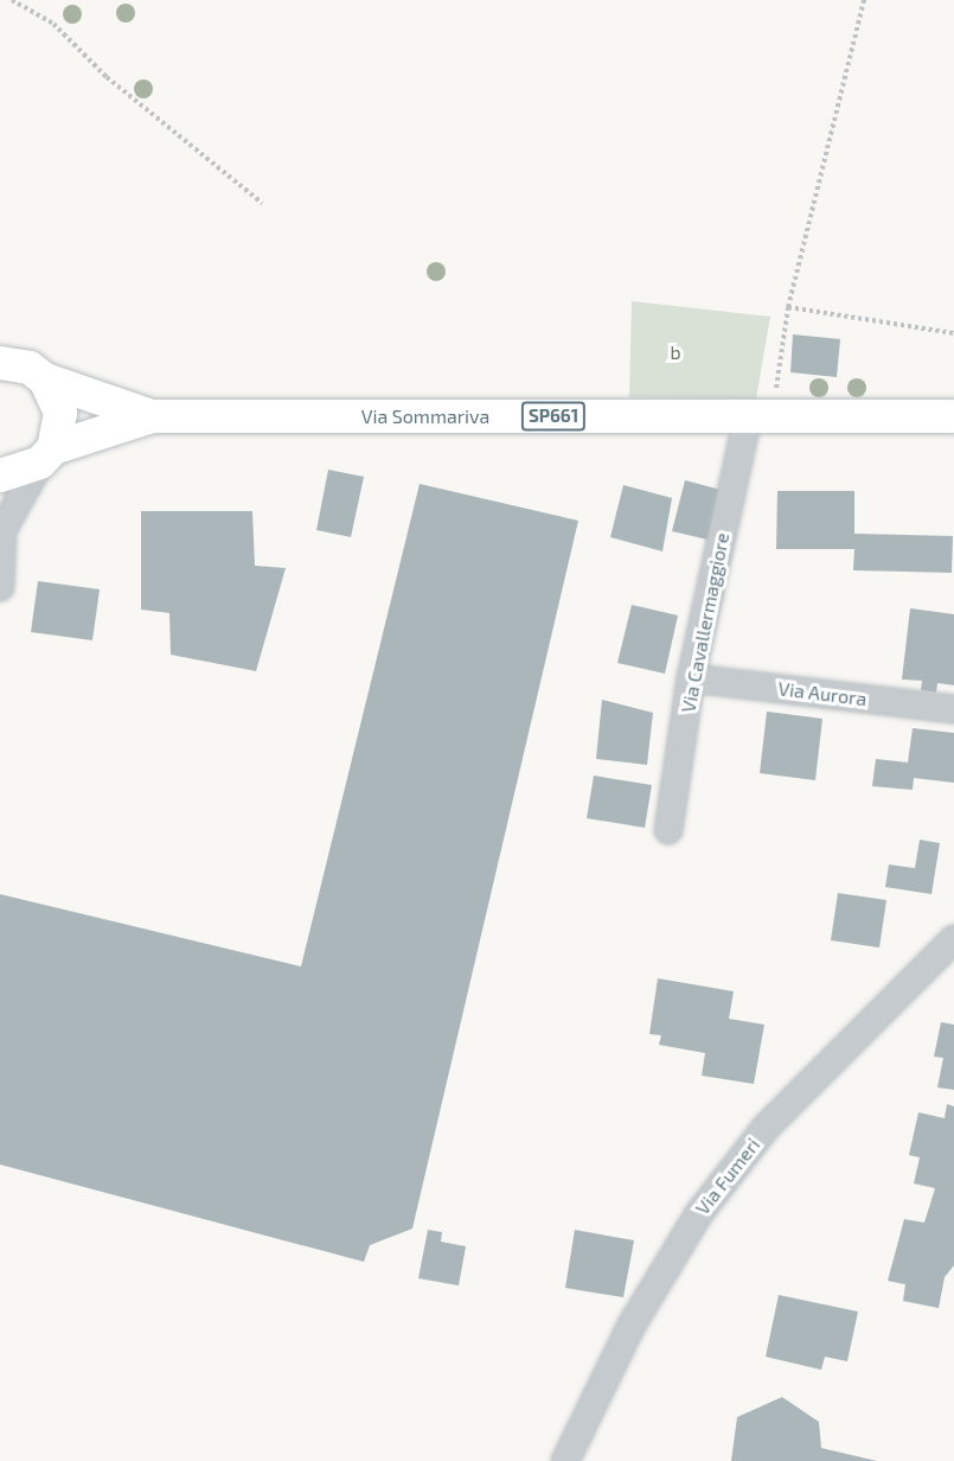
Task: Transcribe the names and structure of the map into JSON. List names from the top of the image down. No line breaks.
{"streets":{"main road":["Via Sommariva","SP661"],"street":["Via Cavallermaggiore","Via Aurora","Via Fumeri"]},"crossings":[["Via Sommariva","Via Cavallermaggiore"],["Via Cavallermaggiore","Via Aurora"]],"parks":["b"]}
